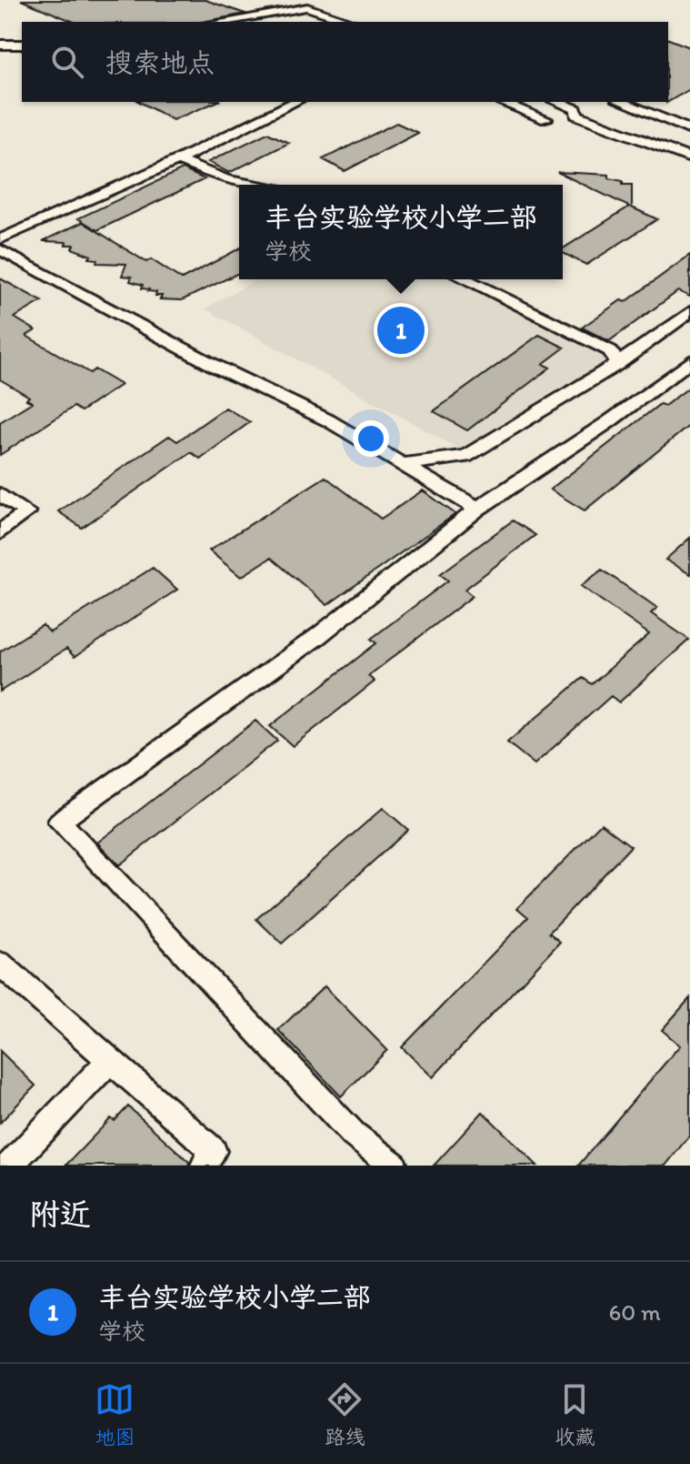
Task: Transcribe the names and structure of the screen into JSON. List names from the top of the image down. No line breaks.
{"page":{"search":"搜索地点","popup":["丰台实验学校小学二部","学校"],"pins":"1","heading":"附近","list":[{"mark":"1","name":"丰台实验学校小学二部","note":"学校","value":"60 m"}],"nav":["地图","路线","收藏"]}}
